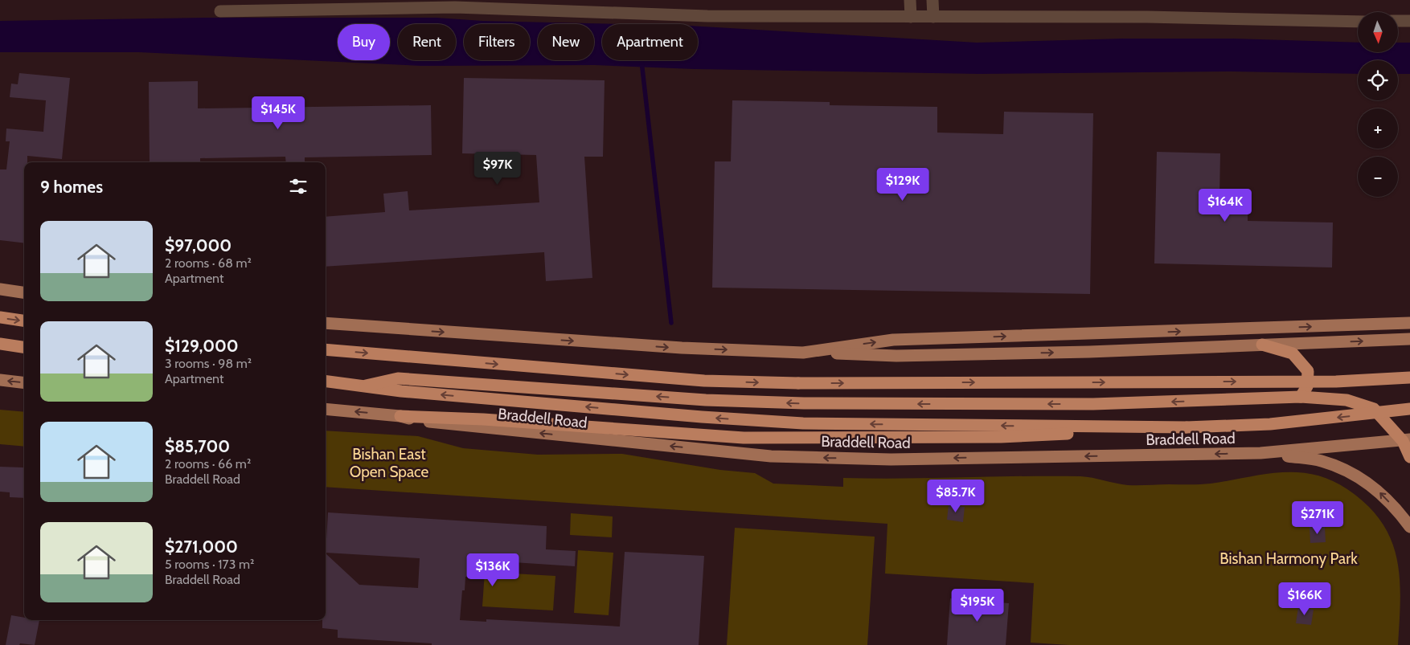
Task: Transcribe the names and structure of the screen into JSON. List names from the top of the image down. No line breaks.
{"streets":{"highway":["Braddell Road"]},"parks":["Bishan East Open Space","Bishan Harmony Park"],"north":"bottom","page":{"map_buttons":["+","−"],"chip":["Buy","Rent","Filters","New","Apartment"],"price":["$145K","$97K","$129K","$164K","$85.7K","$271K","$136K","$166K","$195K"],"heading":"9 homes","list":[{"name":"$97,000","note":"2 rooms · 68 m² · Apartment"},{"name":"$129,000","note":"3 rooms · 98 m² · Apartment"},{"name":"$85,700","note":"2 rooms · 66 m² · Braddell Road"},{"name":"$271,000","note":"5 rooms · 173 m² · Braddell Road"}]}}
